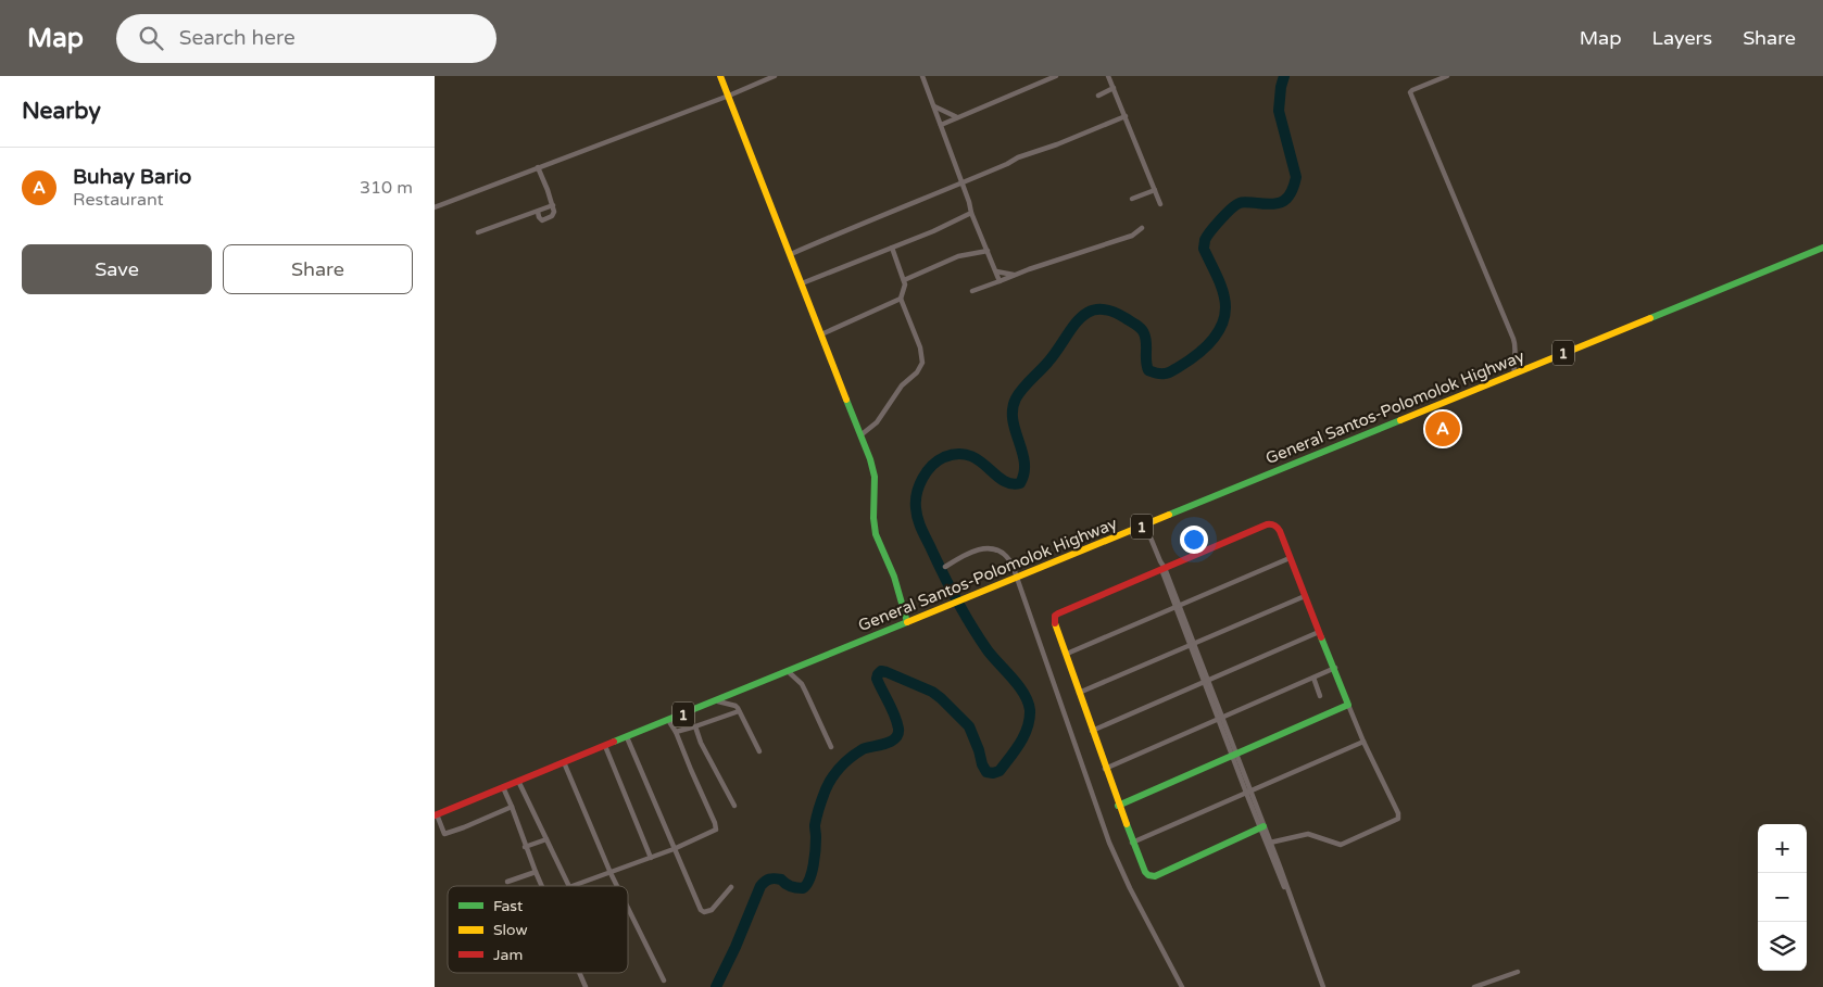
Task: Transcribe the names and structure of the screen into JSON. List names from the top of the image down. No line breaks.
{"streets":{"main road":["1","General Santos-Polomolok Highway"]},"legend":["Fast","Slow","Jam"],"page":{"header":"Map","search":"Search here","nav":["Map","Layers","Share"],"heading":"Nearby","list":[{"mark":"A","name":"Buhay Bario","note":"Restaurant","value":"310 m"}],"buttons":["Save","Share"],"pins":"A","map_buttons":["+","−"]}}
